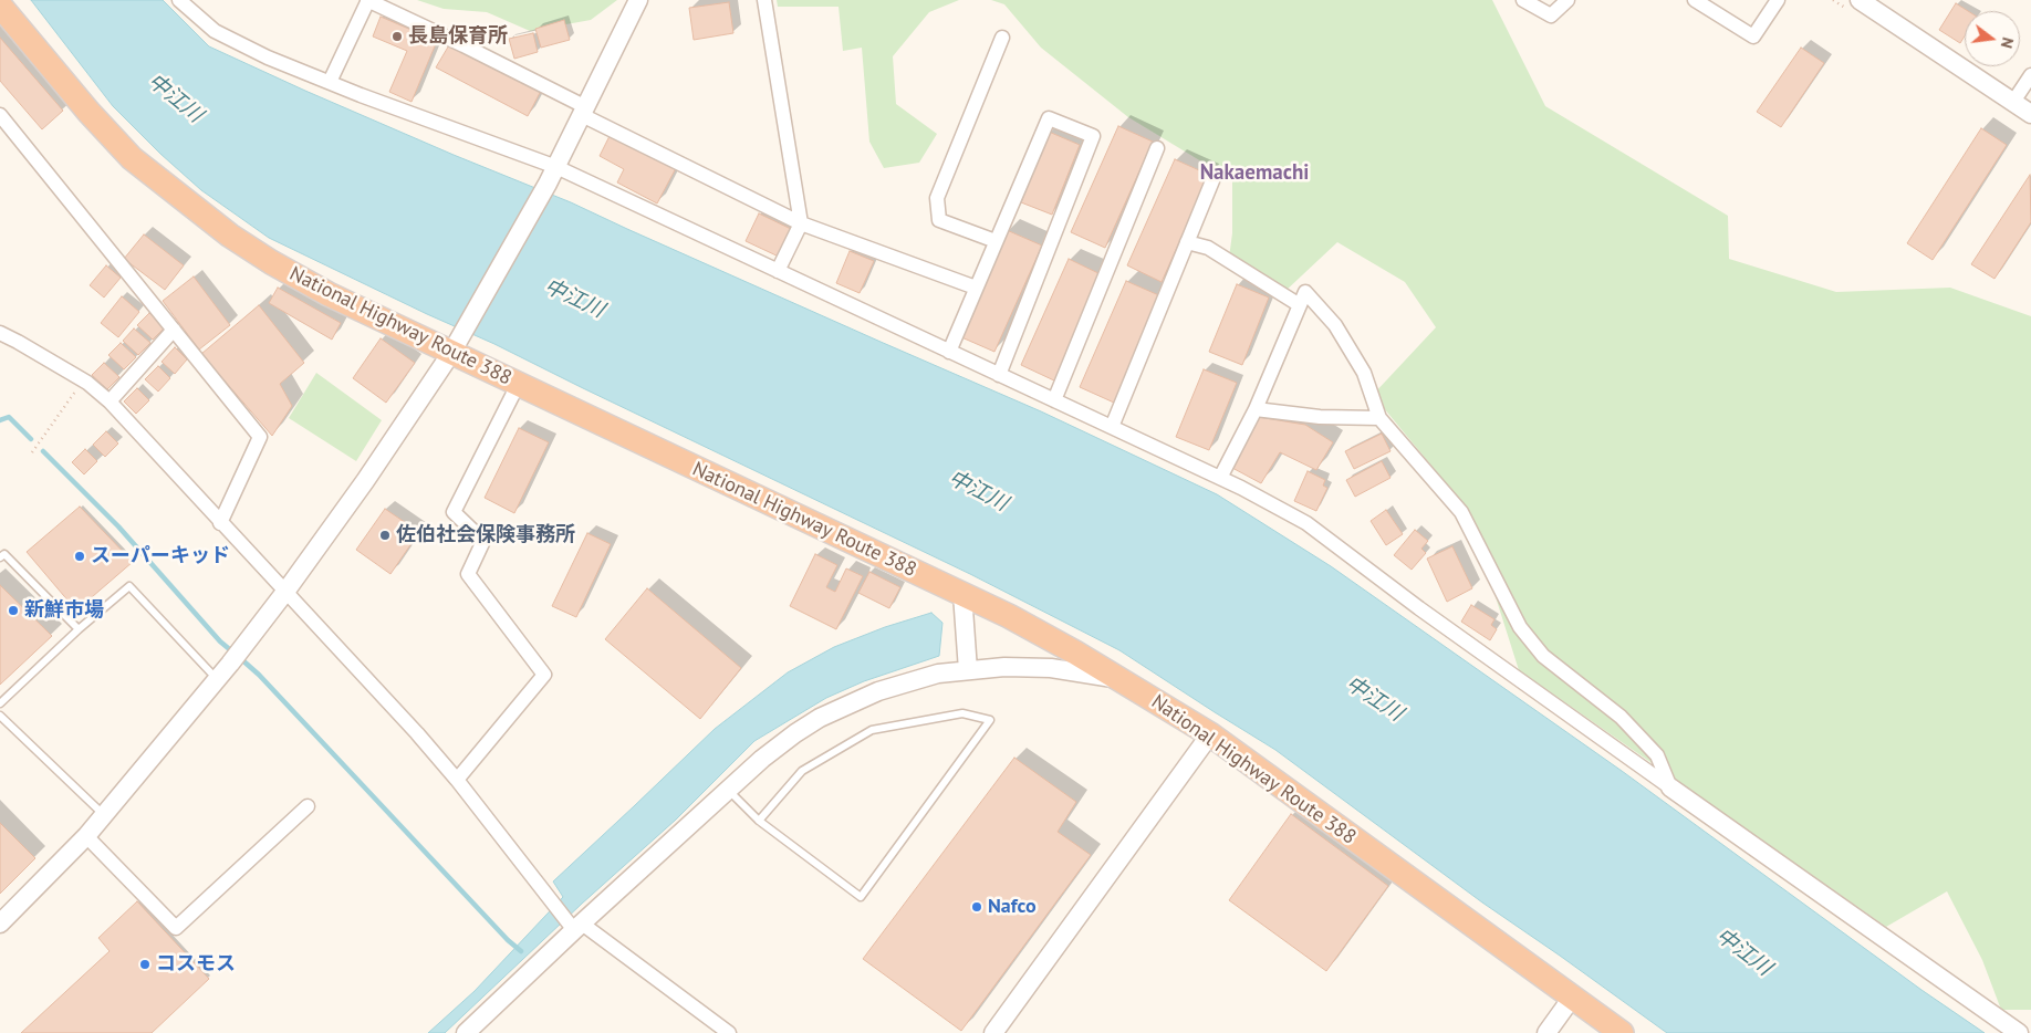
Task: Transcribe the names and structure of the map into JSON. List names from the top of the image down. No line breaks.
{"streets":{"highway":["National Highway Route 388"]},"districts":["Nakaemachi"],"water":["中江川"],"places":["長島保育所","佐伯社会保険事務所","スーパーキッド","新鮮市場","Nafco","コスモス"],"north":"right"}
